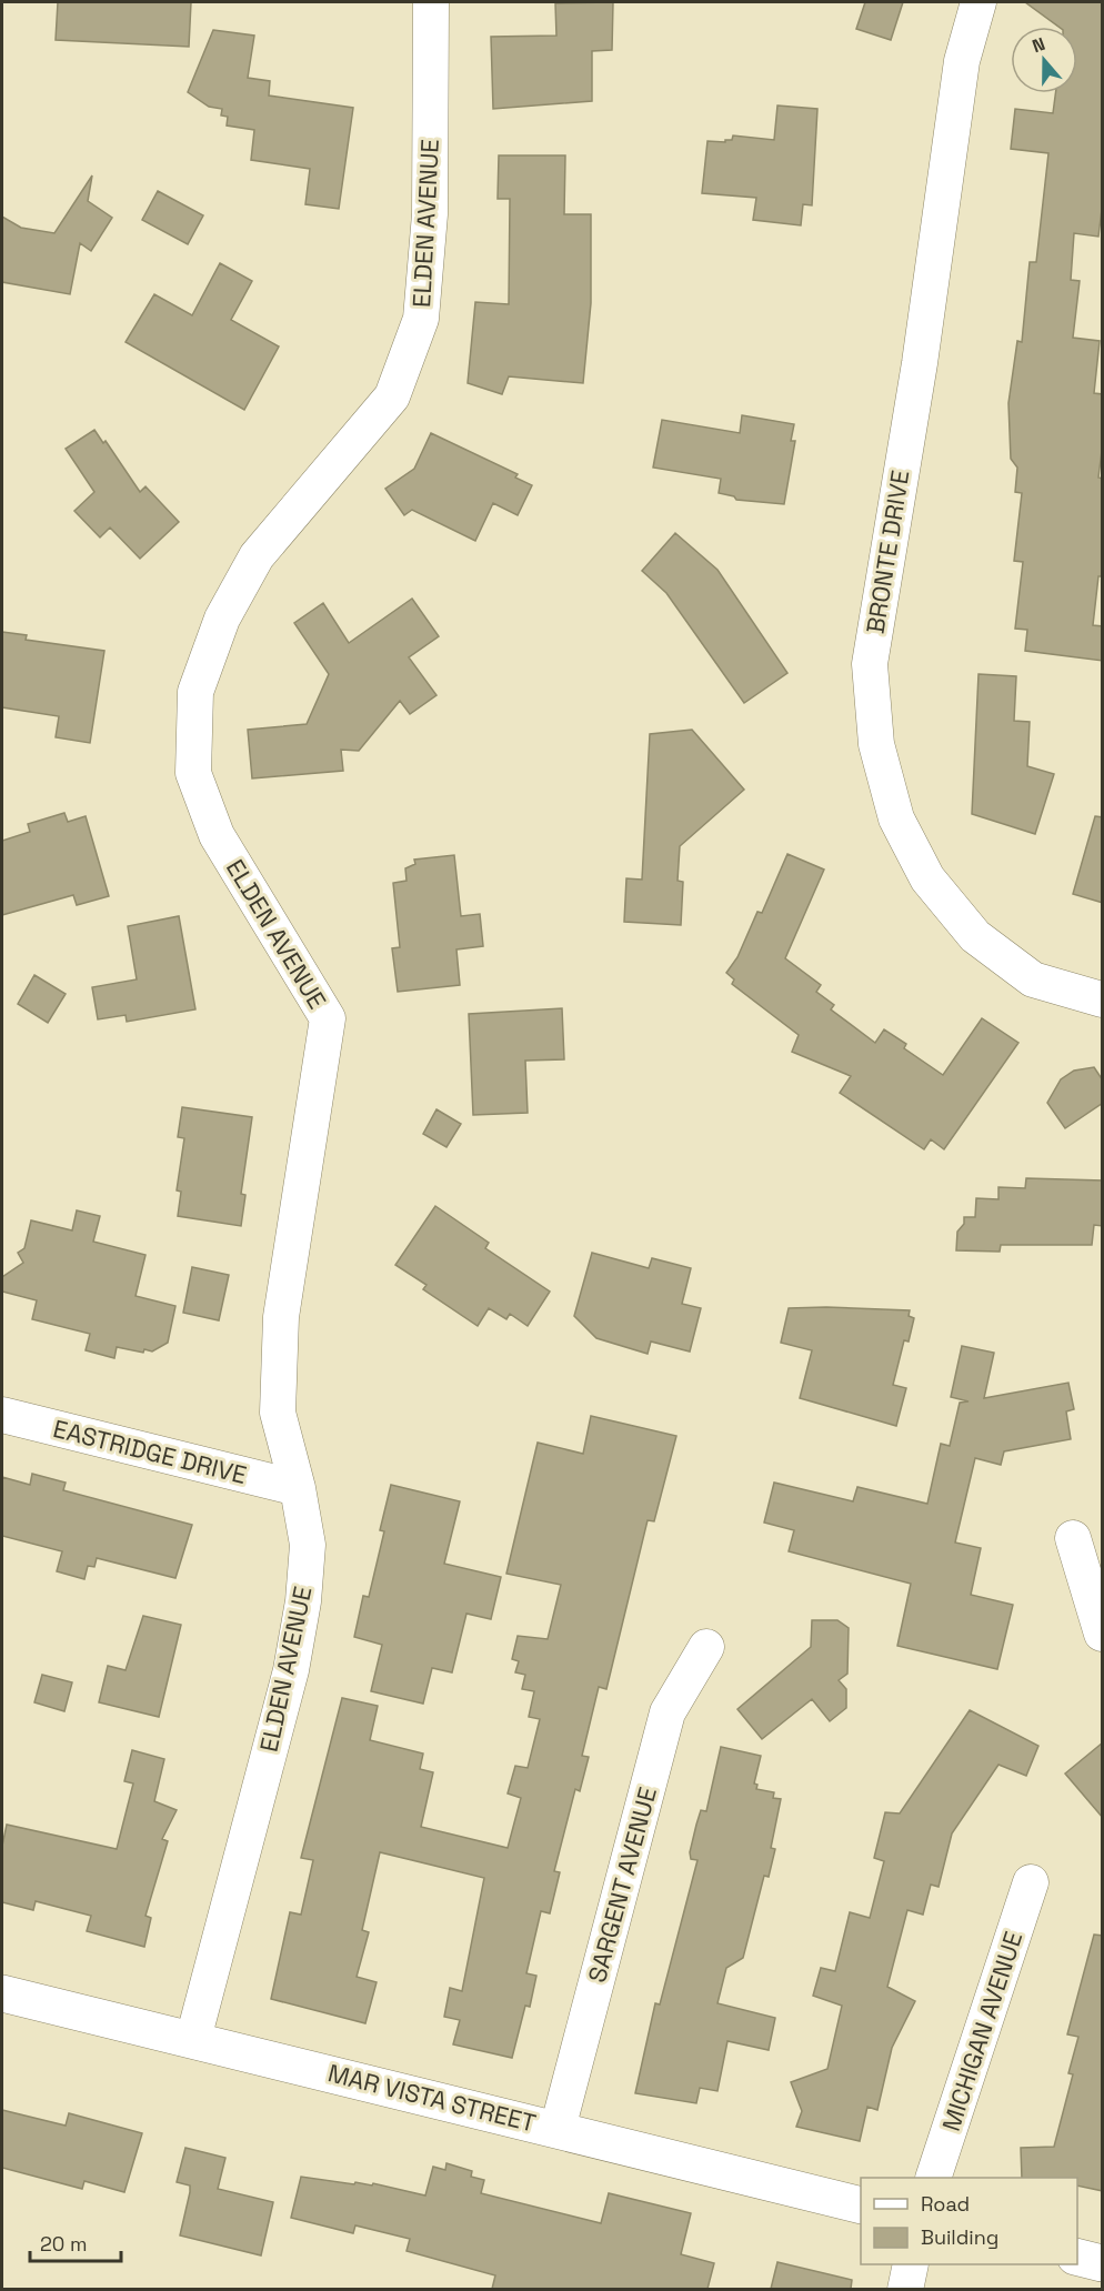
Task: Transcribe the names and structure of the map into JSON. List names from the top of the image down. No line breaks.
{"streets":{"street":["ELDEN AVENUE","BRONTE DRIVE","EASTRIDGE DRIVE","SARGENT AVENUE","MICHIGAN AVENUE","MAR VISTA STREET"]},"crossings":[["ELDEN AVENUE","EASTRIDGE DRIVE"],["ELDEN AVENUE","MAR VISTA STREET"],["SARGENT AVENUE","MAR VISTA STREET"]],"legend":["Road","Building"],"scale_bar":"20 m","north":"top"}
